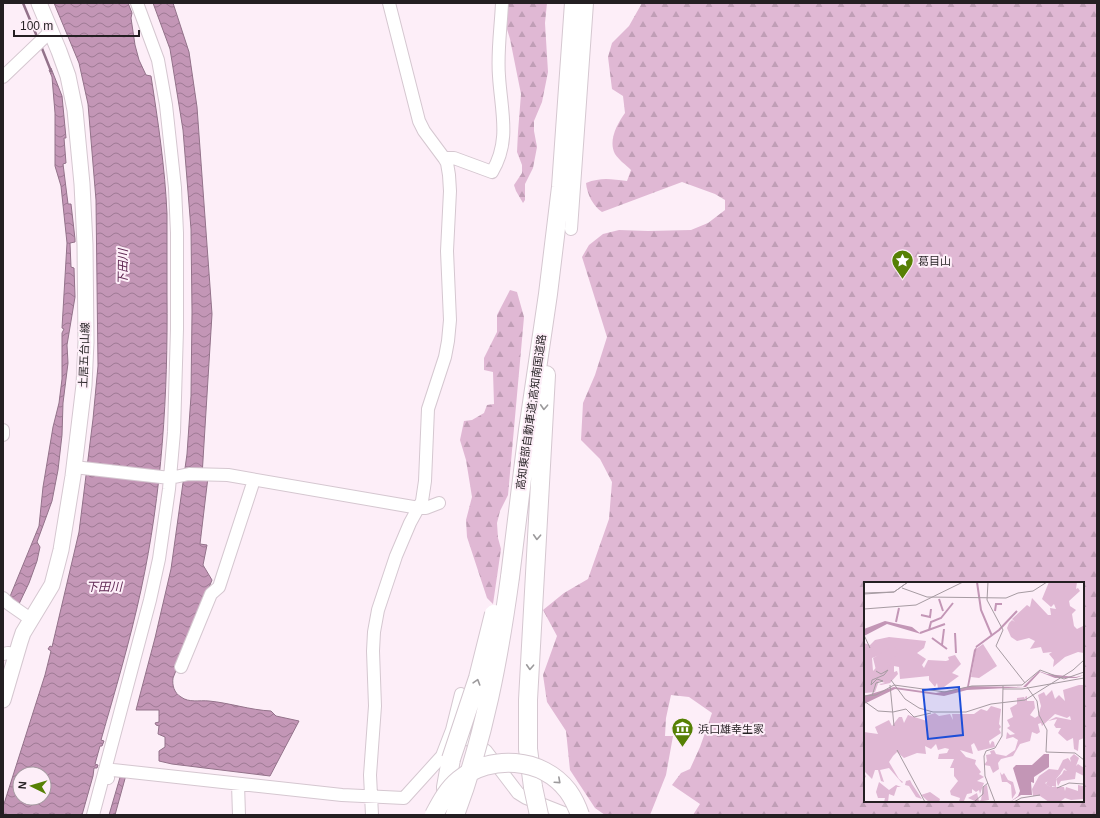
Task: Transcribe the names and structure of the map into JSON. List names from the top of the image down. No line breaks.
{"streets":{"highway":["高知東部自動車道;高知南国道路"],"main road":["土居五台山線"]},"water":["下田川"],"places":{"place":["葛目山"],"museum":["浜口雄幸生家"]},"scale_bar":"100 m","north":"left"}
